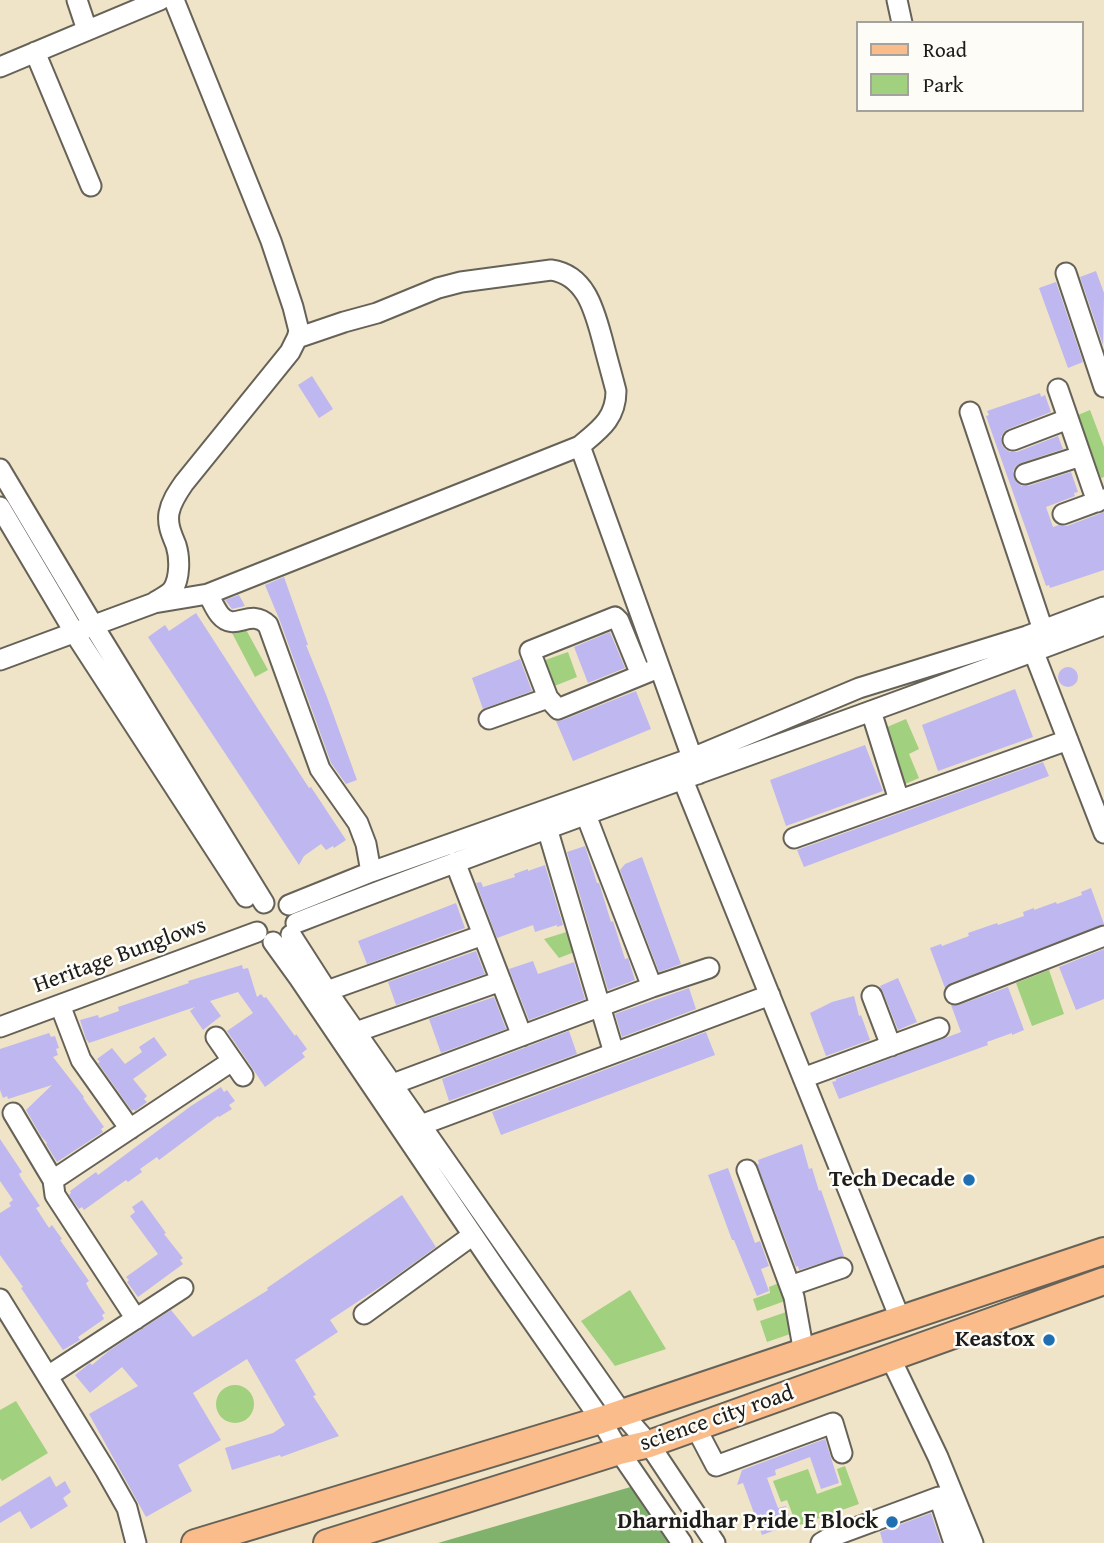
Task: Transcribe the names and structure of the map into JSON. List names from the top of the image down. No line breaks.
{"streets":{"main road":["science city road"],"street":["Heritage Bunglows"]},"places":["Tech Decade","Keastox","Dharnidhar Pride E Block"],"legend":["Road","Park"]}
